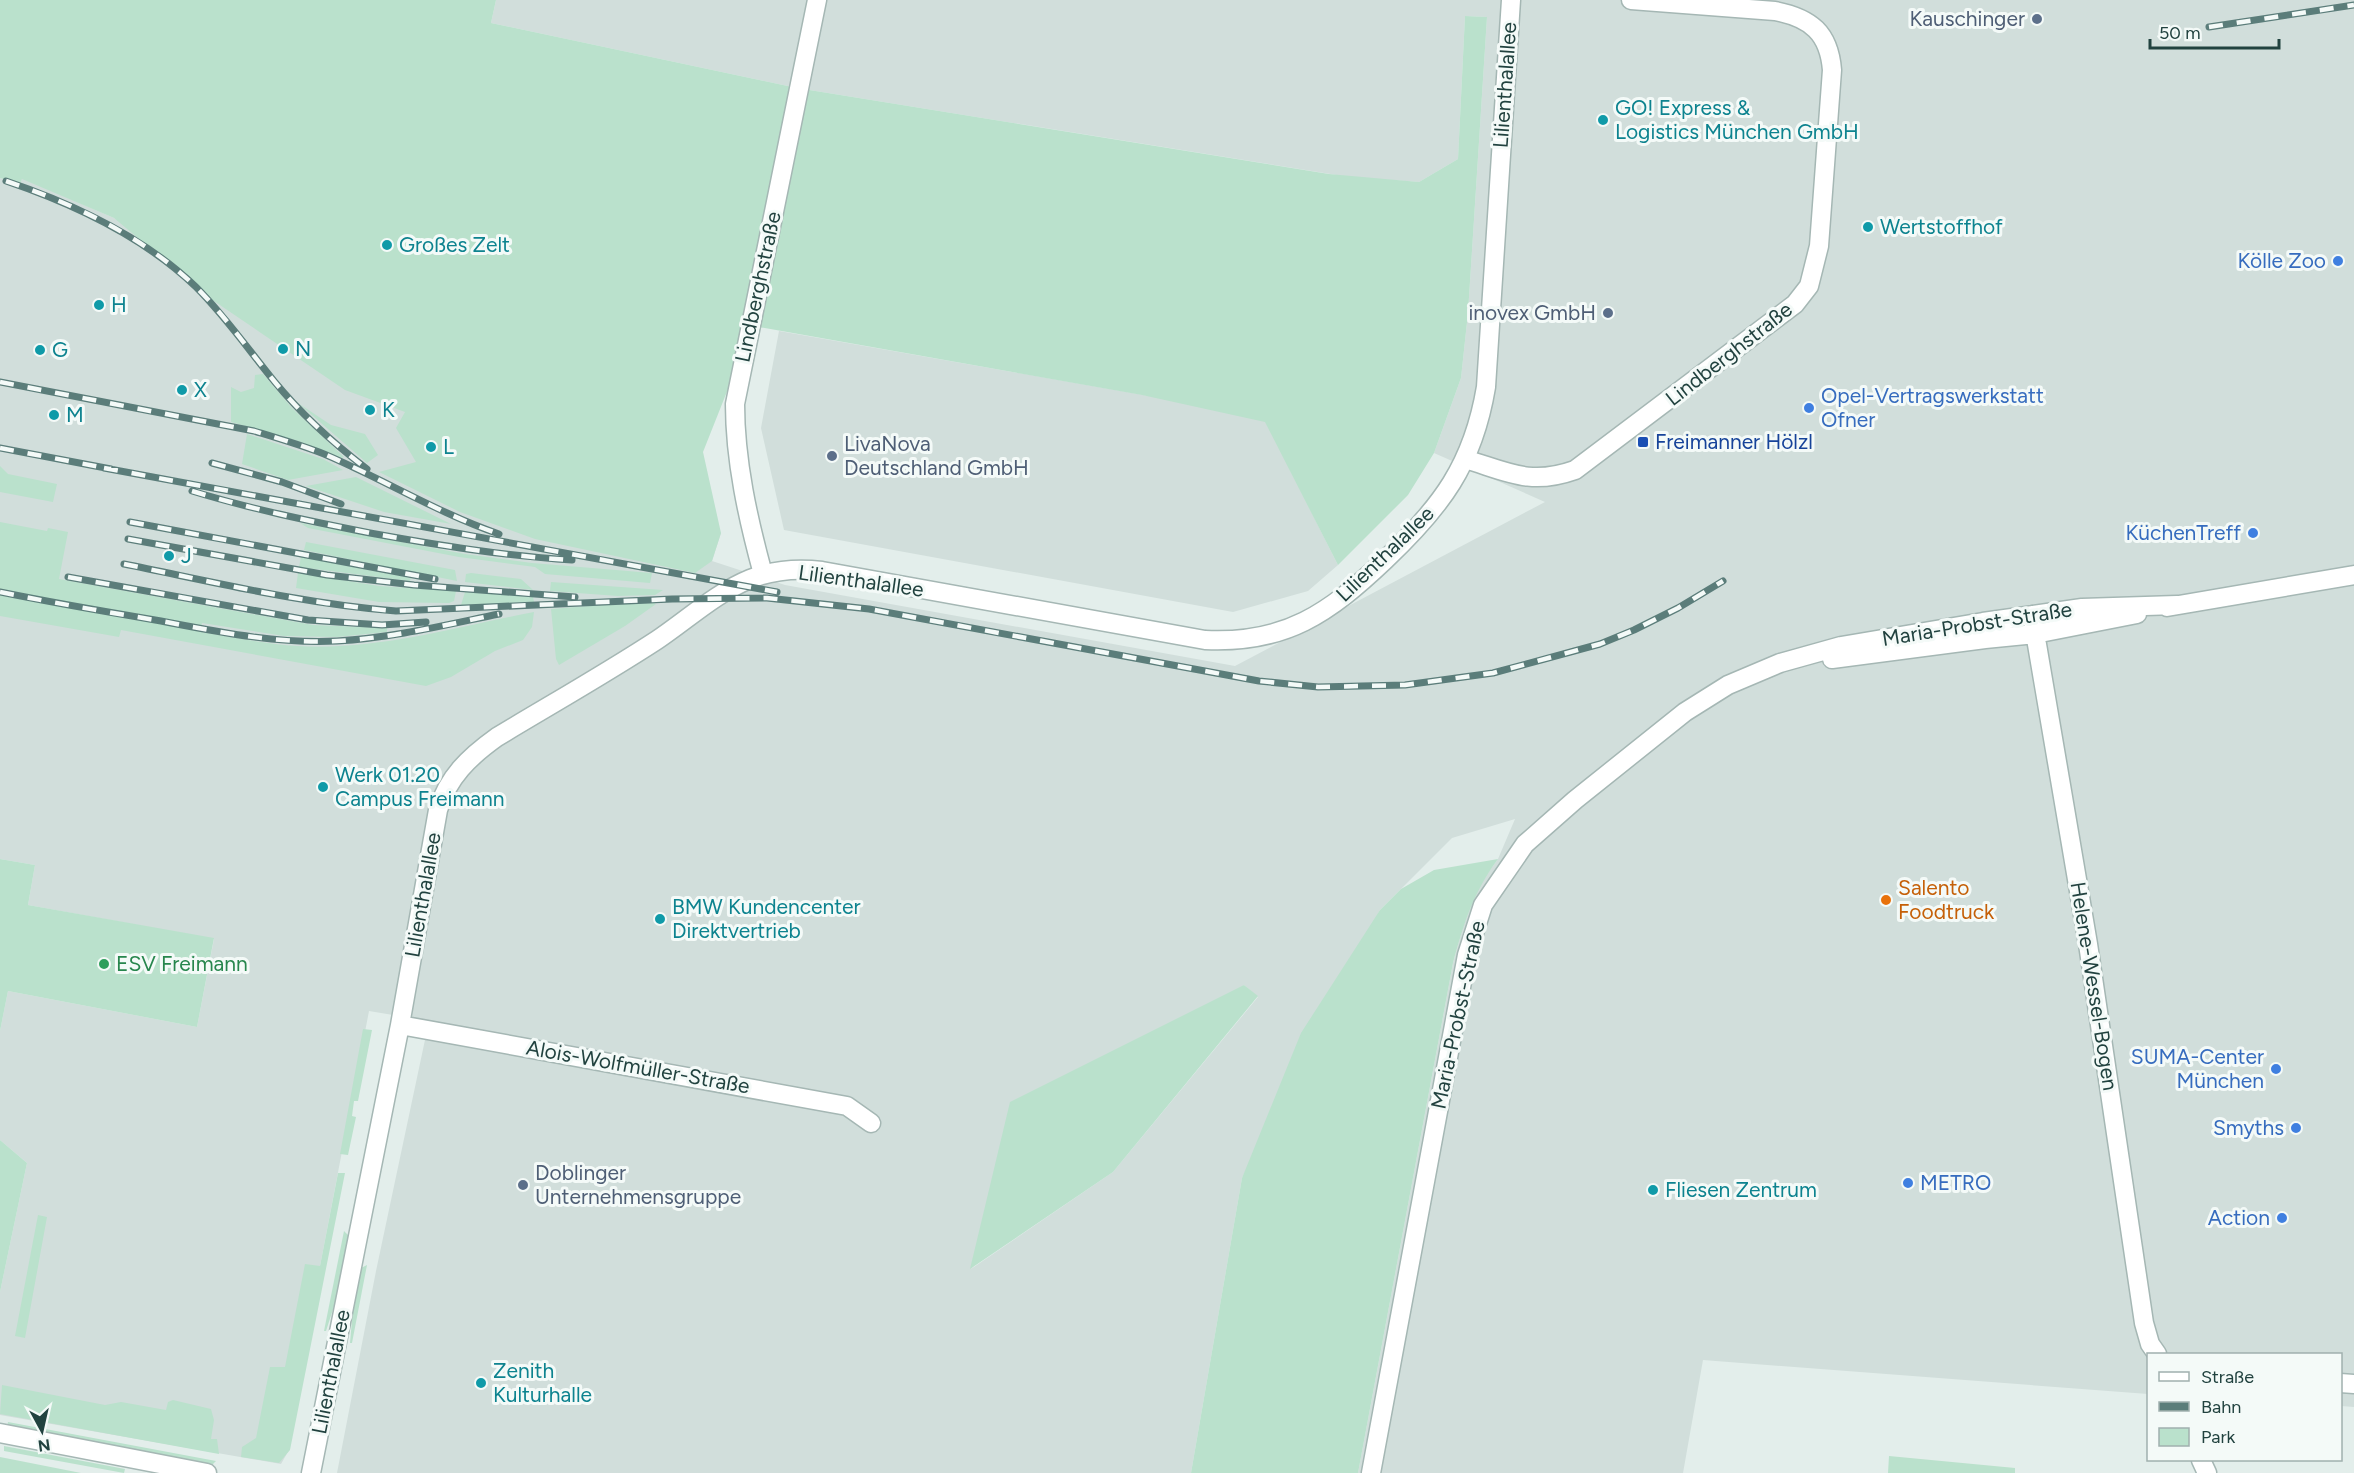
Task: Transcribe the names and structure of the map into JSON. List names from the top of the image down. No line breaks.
{"streets":{"street":["Lilienthalallee","Lindberghstraße","Maria-Probst-Straße","Helene-Wessel-Bogen","Alois-Wolfmüller-Straße"]},"crossings":[["Lilienthalallee","Lindberghstraße"],["Lilienthalallee","Alois-Wolfmüller-Straße"],["Maria-Probst-Straße","Helene-Wessel-Bogen"]],"places":{"other":["Kauschinger","GO! Express & Logistics München GmbH","Wertstoffhof","Großes Zelt","Kölle Zoo","H","inovex GmbH","N","G","X","Opel-Vertragswerkstatt Ofner","K","M","L","LivaNova Deutschland GmbH","KüchenTreff","J","Werk 01.20 Campus Freimann","Salento Foodtruck","BMW Kundencenter Direktvertrieb","ESV Freimann","SUMA-Center München","Smyths","METRO","Doblinger Unternehmensgruppe","Fliesen Zentrum","Action","Zenith Kulturhalle"],"transit":["Freimanner Hölzl"]},"legend":["Straße","Bahn","Park"],"scale_bar":"50 m","north":"bottom"}
